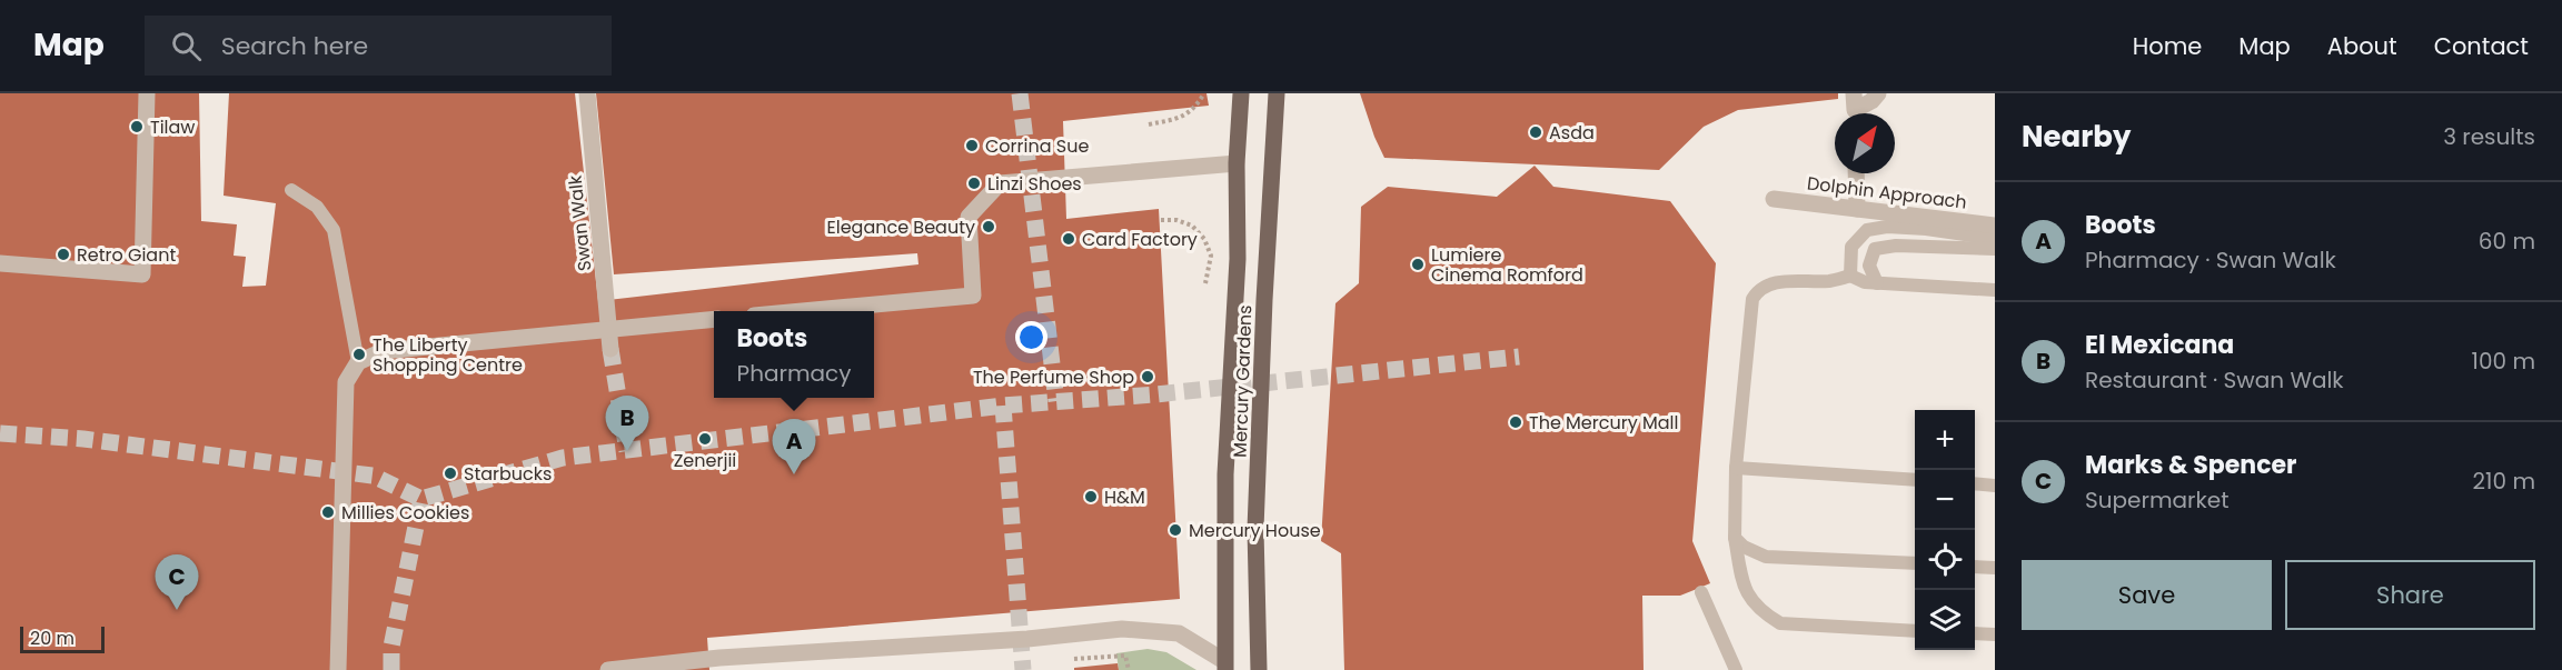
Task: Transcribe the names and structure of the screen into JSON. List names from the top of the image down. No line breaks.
{"streets":{"main road":["Mercury Gardens"],"street":["Dolphin Approach","Swan Walk"]},"places":["Tilaw","Asda","Corrina Sue","Linzi Shoes","Elegance Beauty","Card Factory","Retro Giant","Lumiere Cinema Romford","The Liberty Shopping Centre","The Perfume Shop","The Mercury Mall","Zenerjii","Starbucks","H&M","Millies Cookies","Mercury House"],"scale_bar":"20 m","north":"top right","page":{"header":"Map","search":"Search here","nav":["Home","Map","About","Contact"],"heading":["Nearby","3 results"],"list":[{"mark":"A","name":"Boots","note":"Pharmacy · Swan Walk","value":"60 m"},{"mark":"B","name":"El Mexicana","note":"Restaurant · Swan Walk","value":"100 m"},{"mark":"C","name":"Marks & Spencer","note":"Supermarket","value":"210 m"}],"popup":["Boots","Pharmacy"],"pins":["B","A","C"],"map_buttons":["+","−"],"buttons":["Save","Share"],"scale":"20 m"}}
